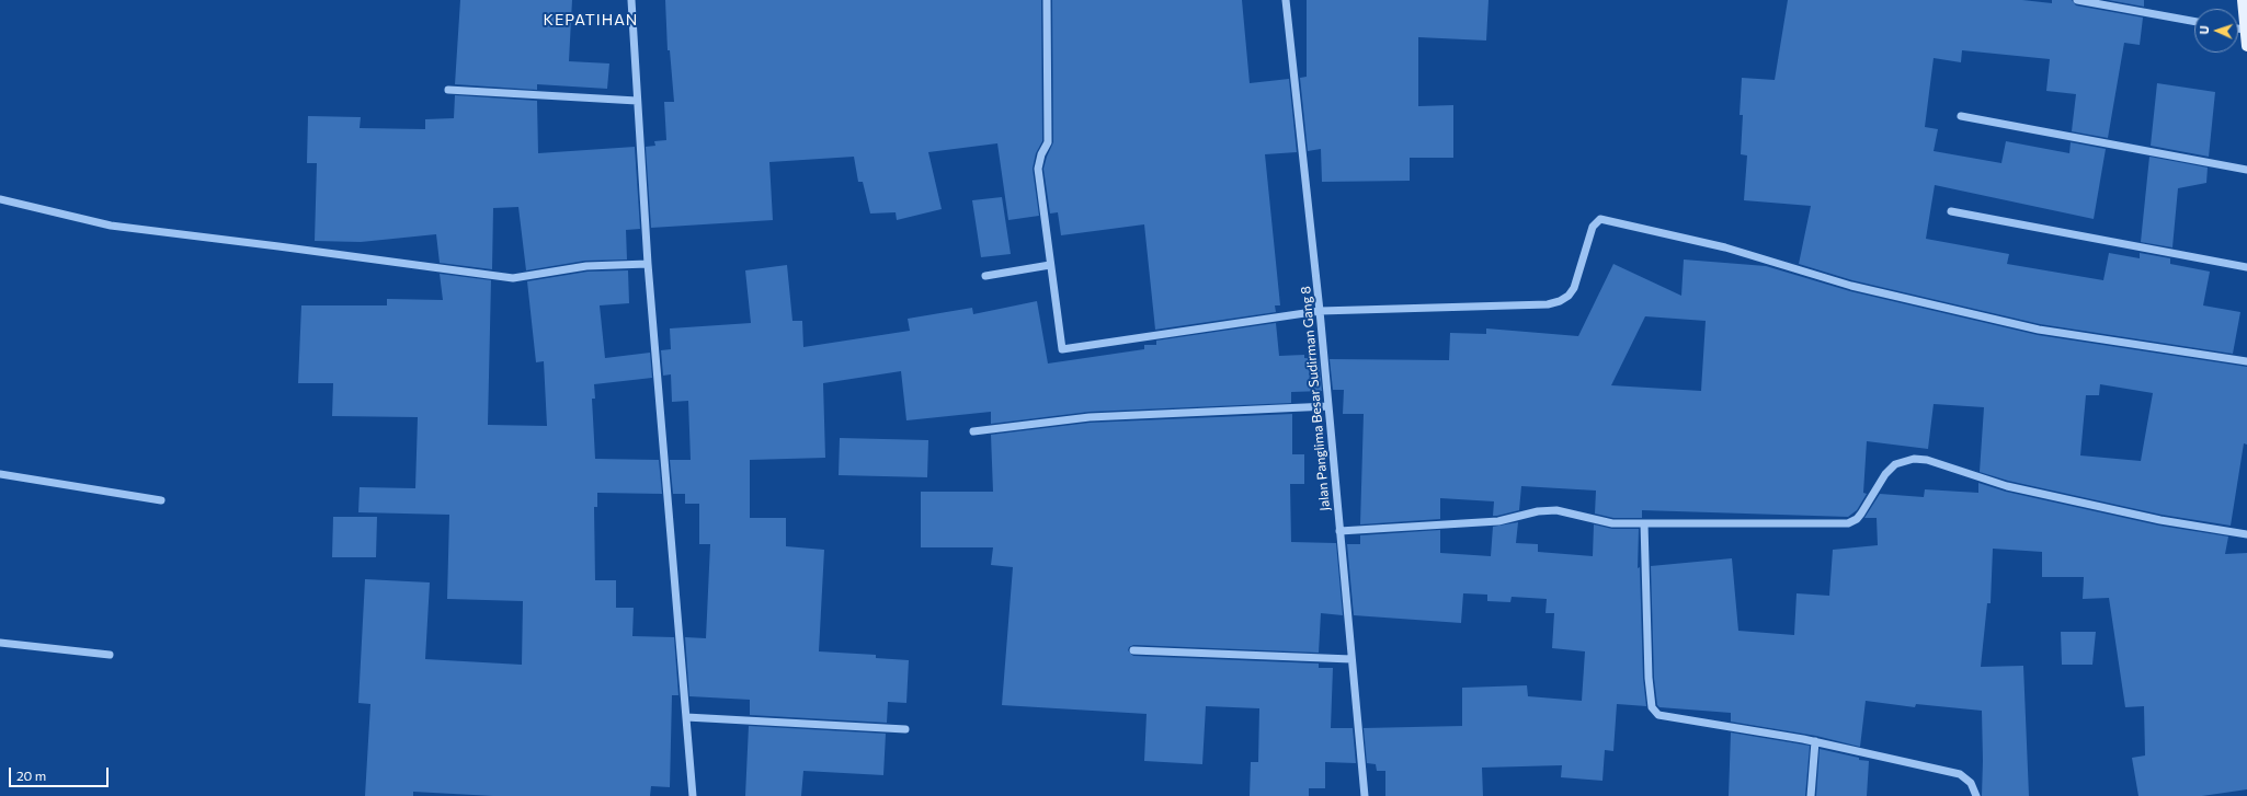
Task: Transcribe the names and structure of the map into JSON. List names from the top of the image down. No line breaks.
{"streets":{"street":["Jalan Panglima Besar Sudirman Gang 8"]},"districts":["KEPATIHAN"],"scale_bar":"20 m","north":"left"}
